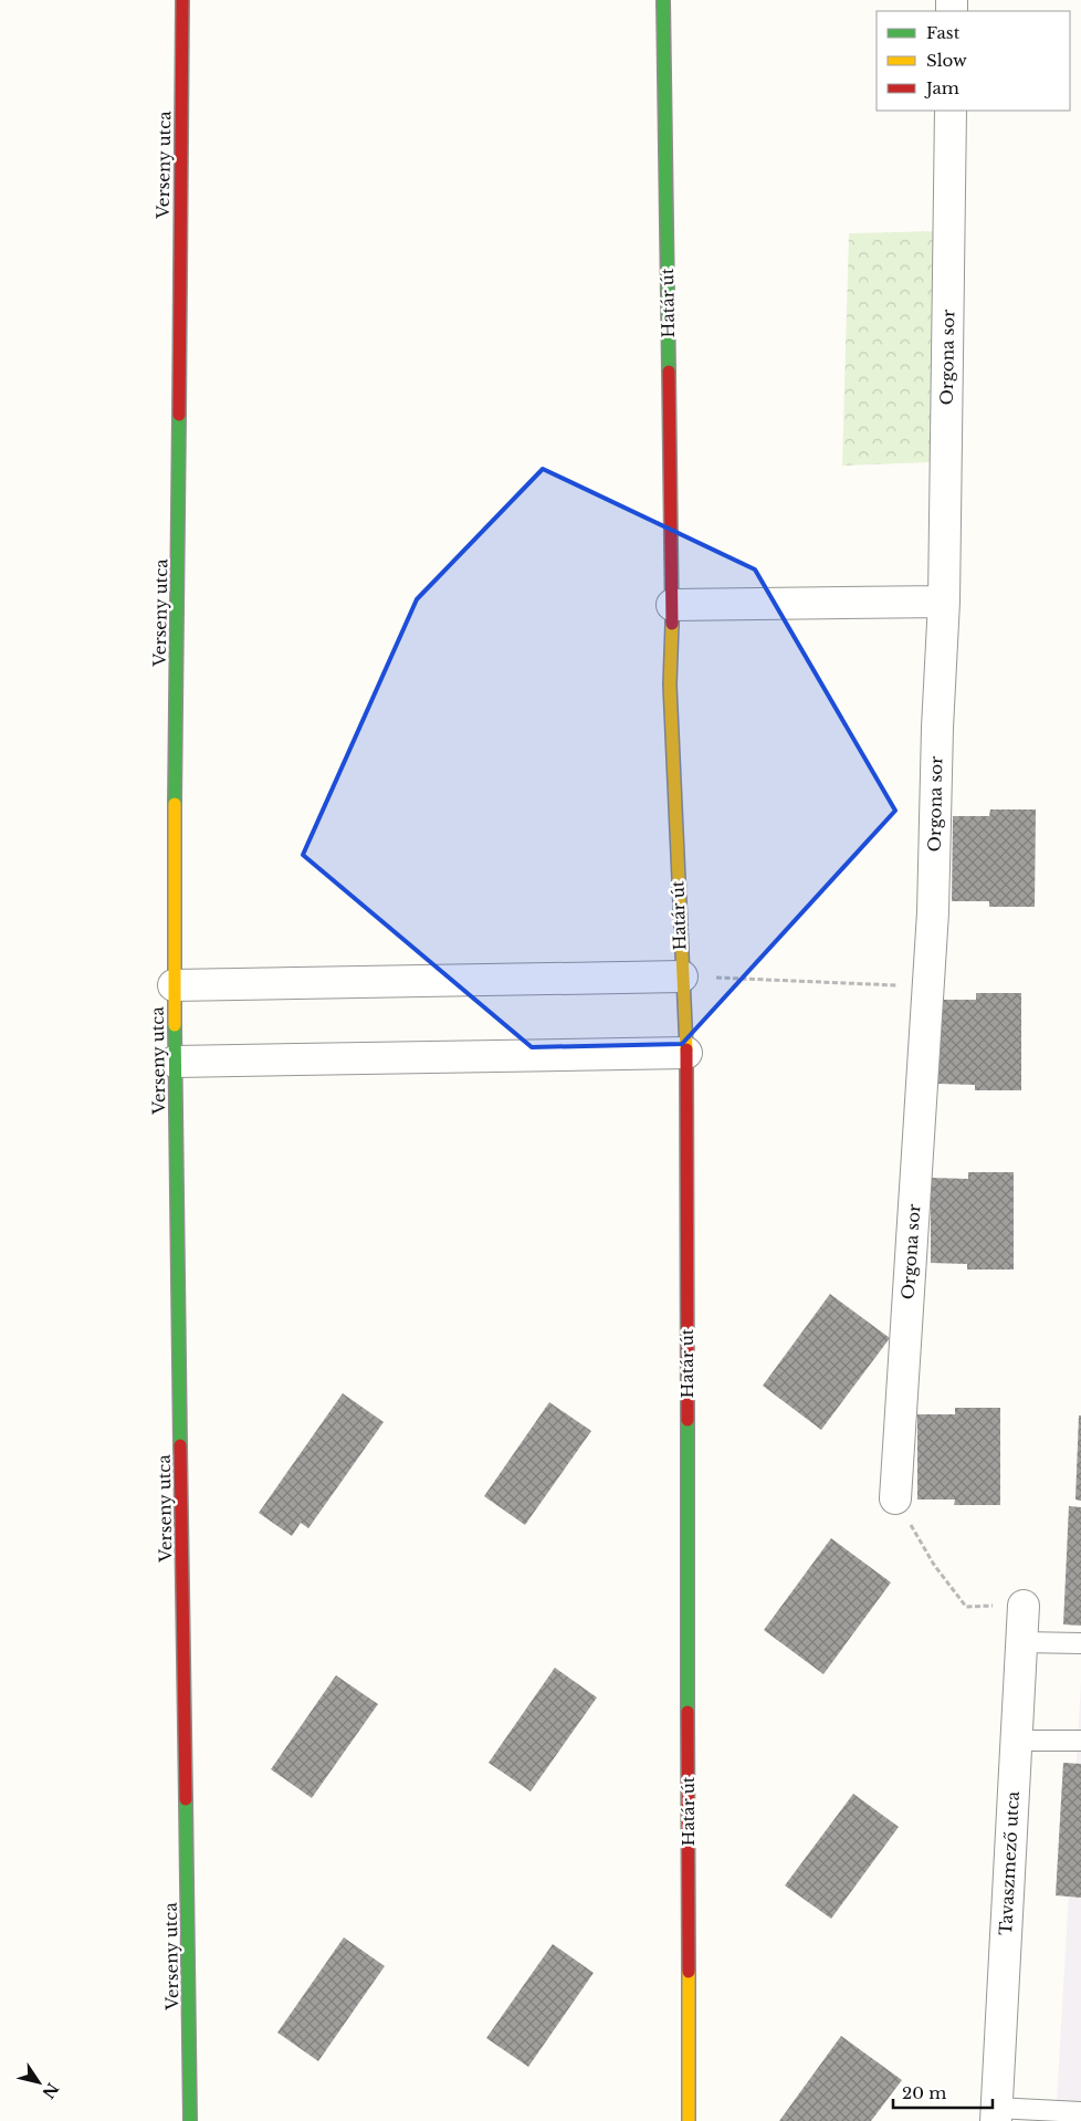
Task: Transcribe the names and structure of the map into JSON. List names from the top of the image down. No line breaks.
{"streets":{"street":["Verseny utca","Határ út","Orgona sor","Tavaszmező utca"]},"legend":["Fast","Slow","Jam"],"scale_bar":"20 m","north":"bottom right"}
